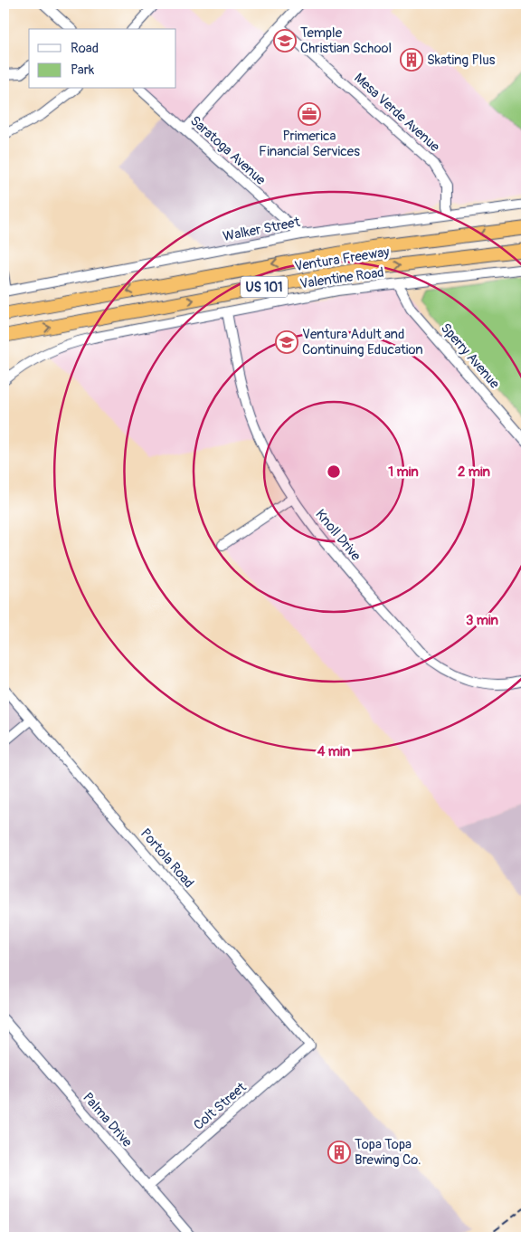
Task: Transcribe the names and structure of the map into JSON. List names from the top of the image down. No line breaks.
{"streets":{"highway":["Ventura Freeway","US 101"],"street":["Mesa Verde Avenue","Saratoga Avenue","Walker Street","Valentine Road","Sperry Avenue","Knoll Drive","Portola Road","Colt Street","Palma Drive"]},"crossings":[["Mesa Verde Avenue","Walker Street"],["Saratoga Avenue","Walker Street"],["Valentine Road","Sperry Avenue"],["Valentine Road","Knoll Drive"],["Portola Road","Colt Street"],["Colt Street","Palma Drive"]],"places":{"school or university":["Temple Christian School","Ventura Adult and Continuing Education"],"building":["Skating Plus","Topa Topa Brewing Co."],"office":["Primerica Financial Services"]},"legend":["Road","Park"],"rings":["1 min","2 min","3 min","4 min"]}
